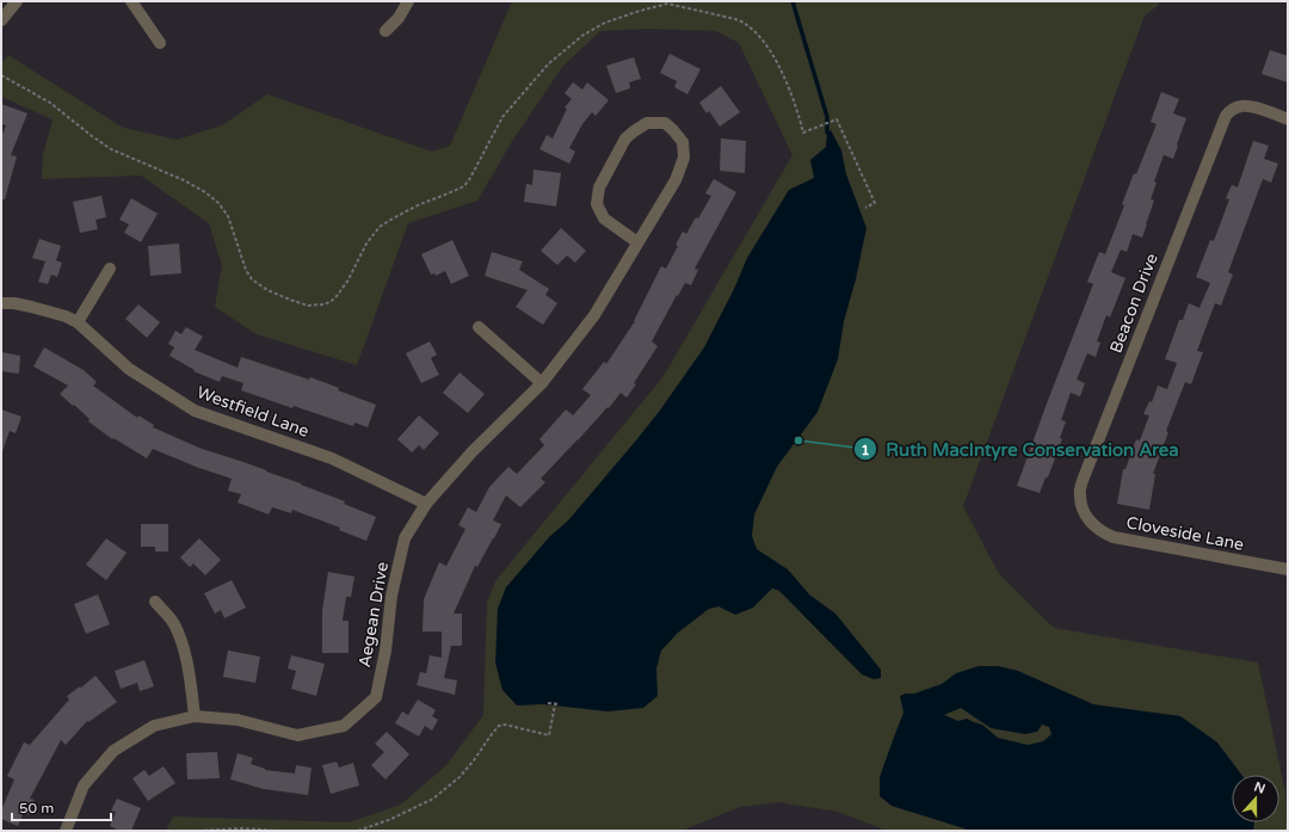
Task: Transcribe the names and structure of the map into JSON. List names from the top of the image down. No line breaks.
{"streets":{"street":["Beacon Drive","Westfield Lane","Cloveside Lane","Aegean Drive"]},"crossings":[["Beacon Drive","Cloveside Lane"],["Westfield Lane","Aegean Drive"]],"places":["Ruth MacIntyre Conservation Area"],"scale_bar":"50 m","north":"top"}
